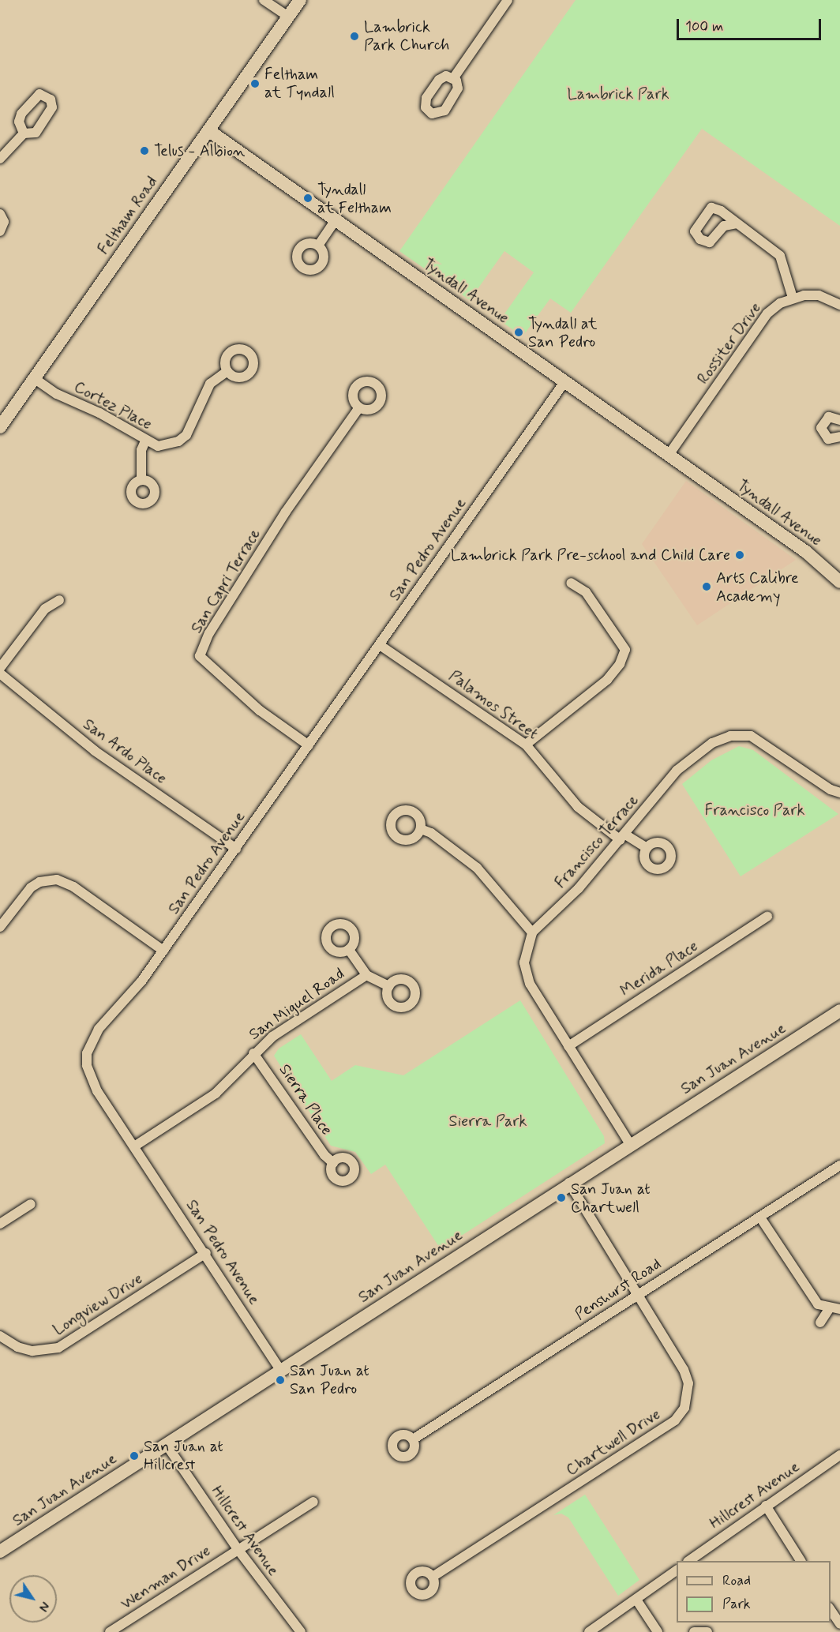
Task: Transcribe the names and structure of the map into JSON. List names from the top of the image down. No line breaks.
{"streets":{"street":["Feltham Road","Tyndall Avenue","Rossiter Drive","Cortez Place","San Pedro Avenue","San Capri Terrace","Palamos Street","San Ardo Place","Francisco Terrace","Merida Place","San Miguel Road","San Juan Avenue","Sierra Place","Penshurst Road","Longview Drive","Chartwell Drive","Hillcrest Avenue","Wenman Drive"]},"crossings":[["Feltham Road","Tyndall Avenue"],["Feltham Road","Cortez Place"],["Tyndall Avenue","Rossiter Drive"],["Tyndall Avenue","San Pedro Avenue"],["San Pedro Avenue","San Capri Terrace"],["San Pedro Avenue","Palamos Street"],["San Pedro Avenue","San Ardo Place"],["San Pedro Avenue","San Miguel Road"],["San Pedro Avenue","San Juan Avenue"],["San Pedro Avenue","Longview Drive"],["Palamos Street","Francisco Terrace"],["Francisco Terrace","Merida Place"],["Francisco Terrace","San Juan Avenue"],["San Miguel Road","Sierra Place"],["San Juan Avenue","Chartwell Drive"],["San Juan Avenue","Hillcrest Avenue"],["Penshurst Road","Chartwell Drive"],["Hillcrest Avenue","Wenman Drive"]],"parks":["Lambrick Park","Francisco Park","Sierra Park"],"places":["Lambrick Park Church","Feltham at Tyndall","Telus - Albion","Tyndall at Feltham","Tyndall at San Pedro","Lambrick Park Pre-school and Child Care","Arts Calibre Academy","San Juan at Chartwell","San Juan at San Pedro","San Juan at Hillcrest"],"legend":["Road","Park"],"scale_bar":"100 m","north":"bottom right"}
